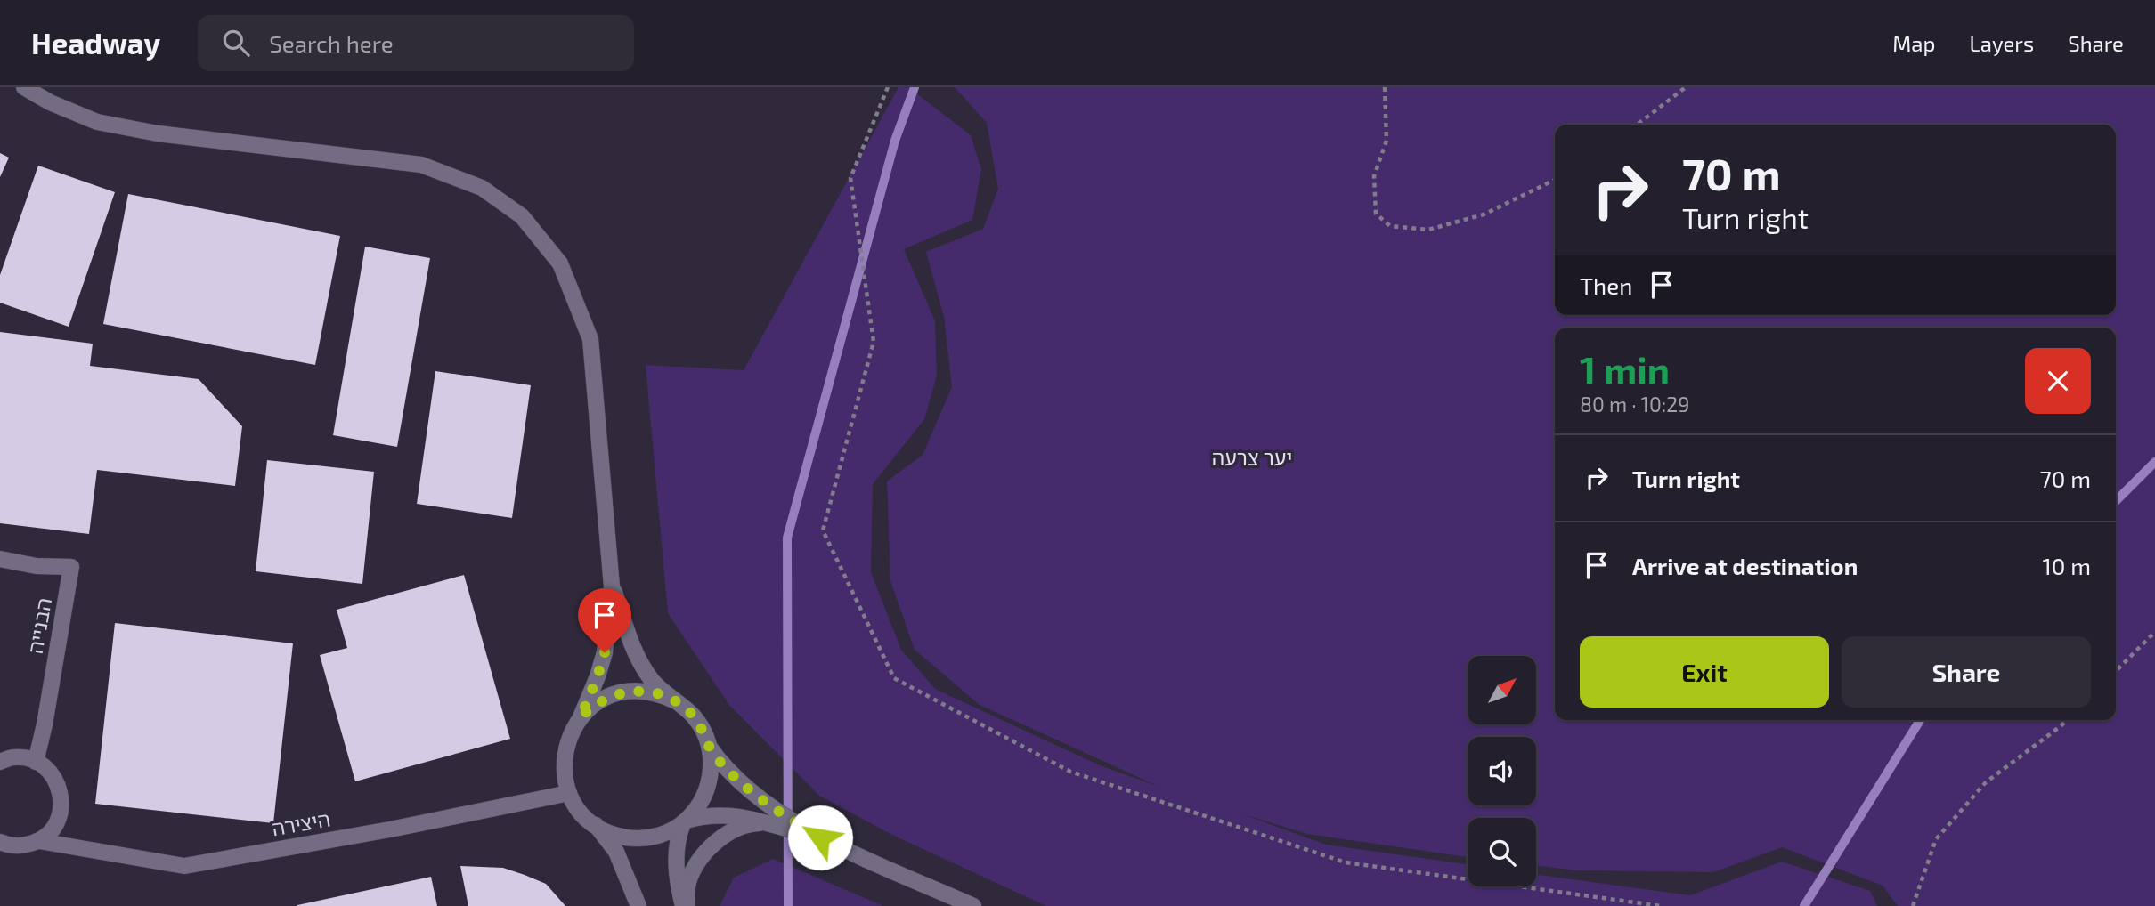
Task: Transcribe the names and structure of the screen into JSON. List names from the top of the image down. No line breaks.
{"streets":{"street":["הבנייה","היצירה"]},"parks":["יער צרעה"],"north":"top right","page":{"header":"Headway","search":"Search here","nav":["Map","Layers","Share"],"turn":["70 m","Turn right"],"then":"Then","heading":["1 min","80 m · 10:29"],"list":[{"name":"Turn right","value":"70 m"},{"name":"Arrive at destination","value":"10 m"}],"buttons":["Exit","Share"]}}
